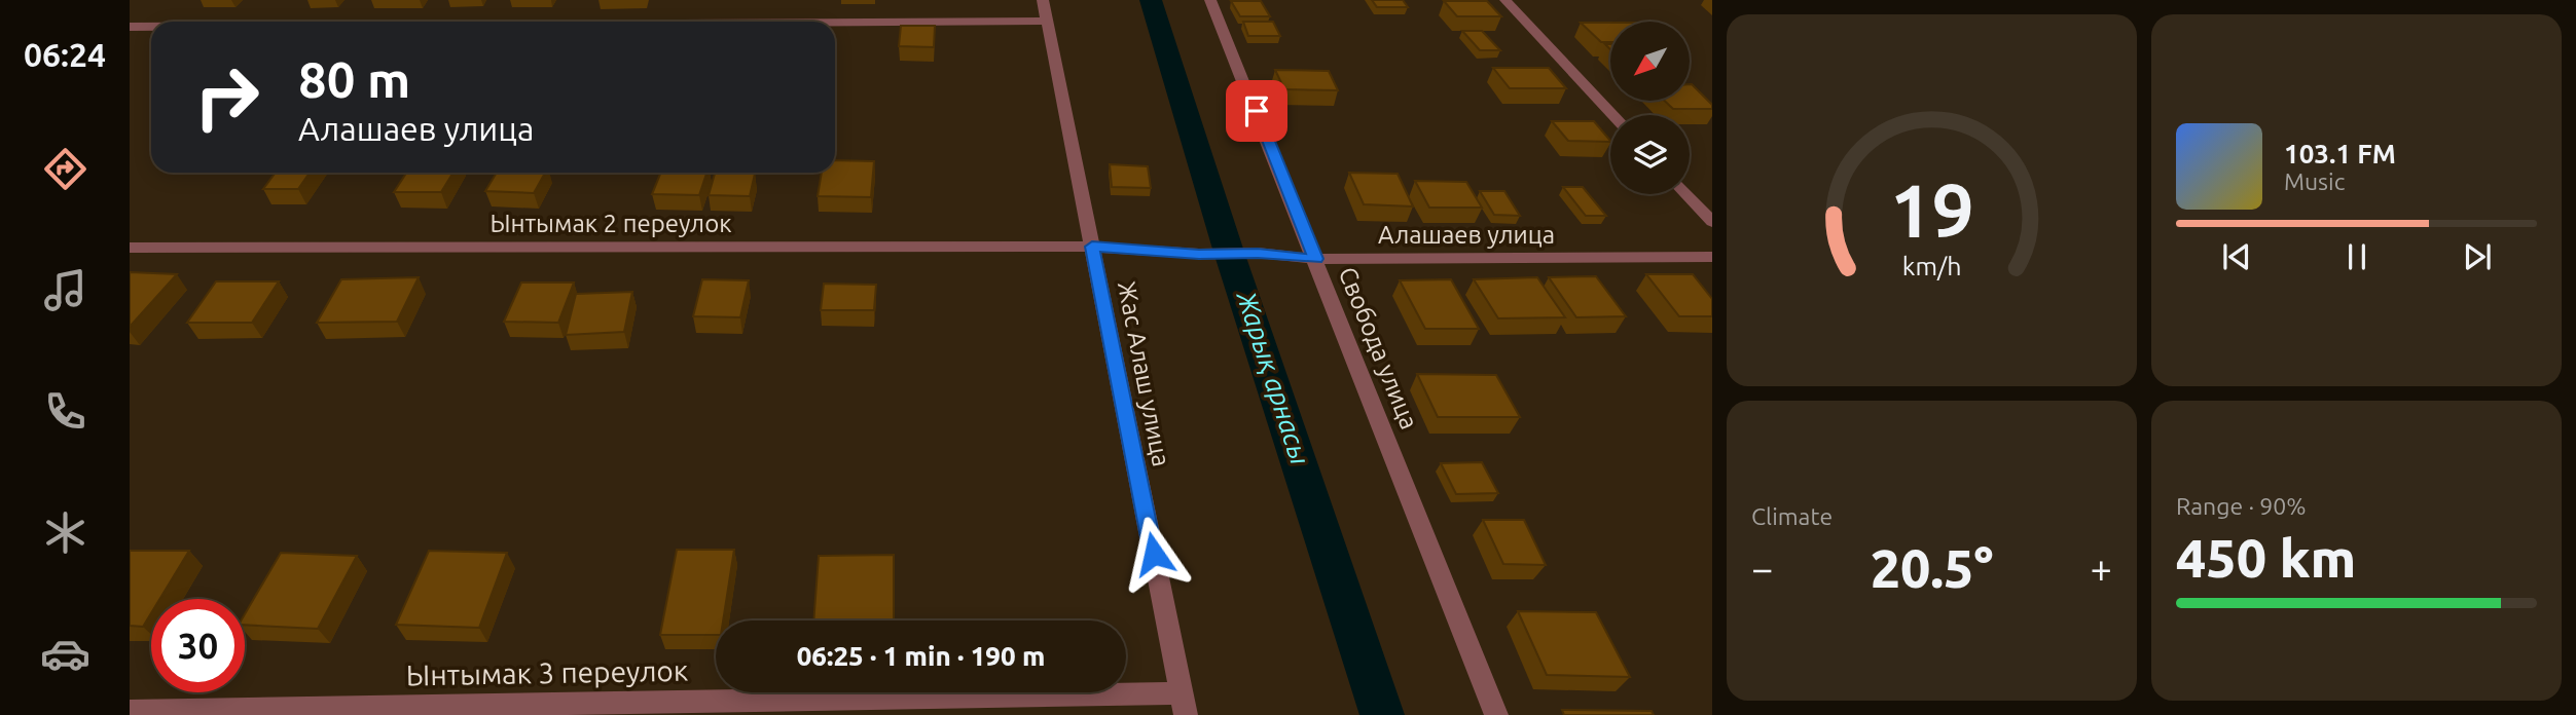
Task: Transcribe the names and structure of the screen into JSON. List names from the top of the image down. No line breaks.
{"streets":{"street":["Ынтымак 2 переулок","Алашаев улица","Свобода улица","Жас Алаш улица","Ынтымак 3 переулок"]},"crossings":[["Ынтымак 2 переулок","Алашаев улица"],["Ынтымак 2 переулок","Жас Алаш улица"],["Алашаев улица","Свобода улица"],["Алашаев улица","Жас Алаш улица"],["Жас Алаш улица","Ынтымак 3 переулок"]],"water":["Жарық арнасы"],"north":"bottom left","page":{"tabs":"06:24","turn":["80 m","Алашаев улица"],"song":["103.1 FM","Music"],"tile":["Climate",["Range · 90%","450 km"]],"heat":["−","20.5°","+"],"limit":"30","trip":"06:25 · 1 min · 190 m","gauge":["19","km/h"]}}
